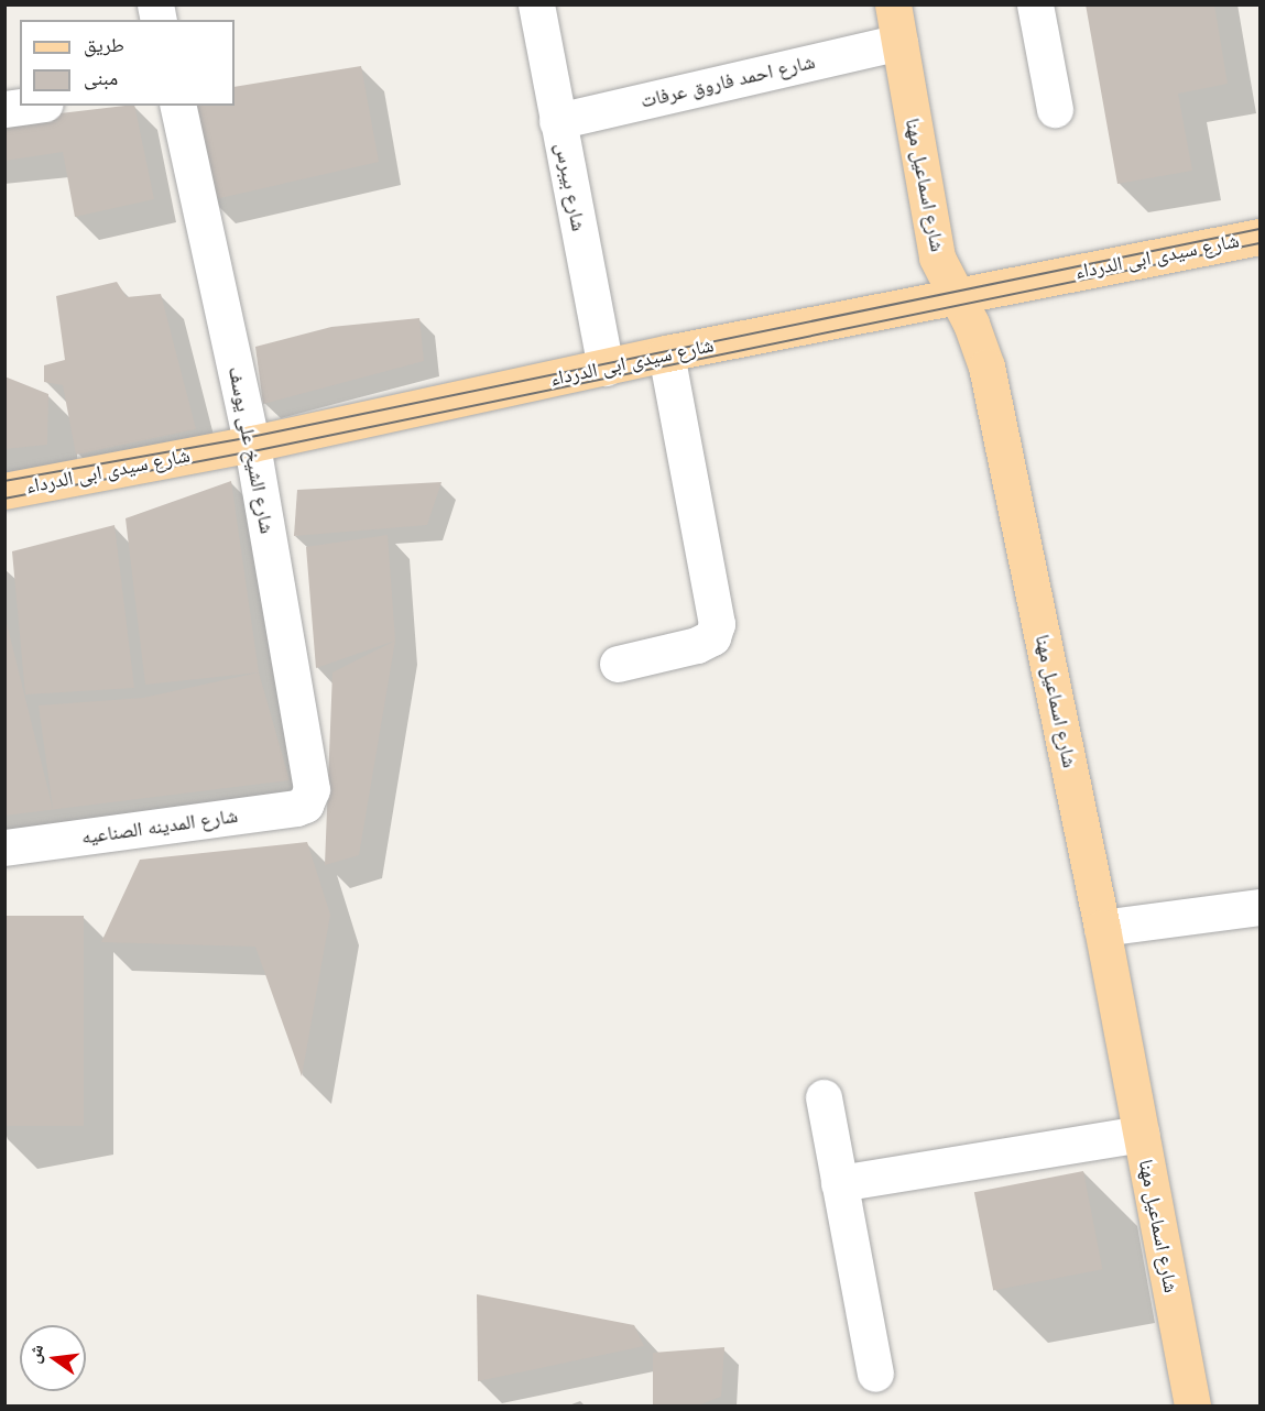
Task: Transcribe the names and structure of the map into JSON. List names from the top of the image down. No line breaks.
{"streets":{"main road":["شارع اسماعيل مهنا","شارع سيدى ابى الدرداء"],"street":["شارع احمد فاروق عرفات","شارع بيبرس","شارع الشيخ على يوسف","شارع المدينه الصناعيه"]},"crossings":[["شارع احمد فاروق عرفات","شارع اسماعيل مهنا"],["شارع احمد فاروق عرفات","شارع بيبرس"],["شارع اسماعيل مهنا","شارع سيدى ابى الدرداء"],["شارع بيبرس","شارع سيدى ابى الدرداء"],["شارع سيدى ابى الدرداء","شارع الشيخ على يوسف"],["شارع الشيخ على يوسف","شارع المدينه الصناعيه"]],"legend":["طريق","مبنى"],"north":"left"}
